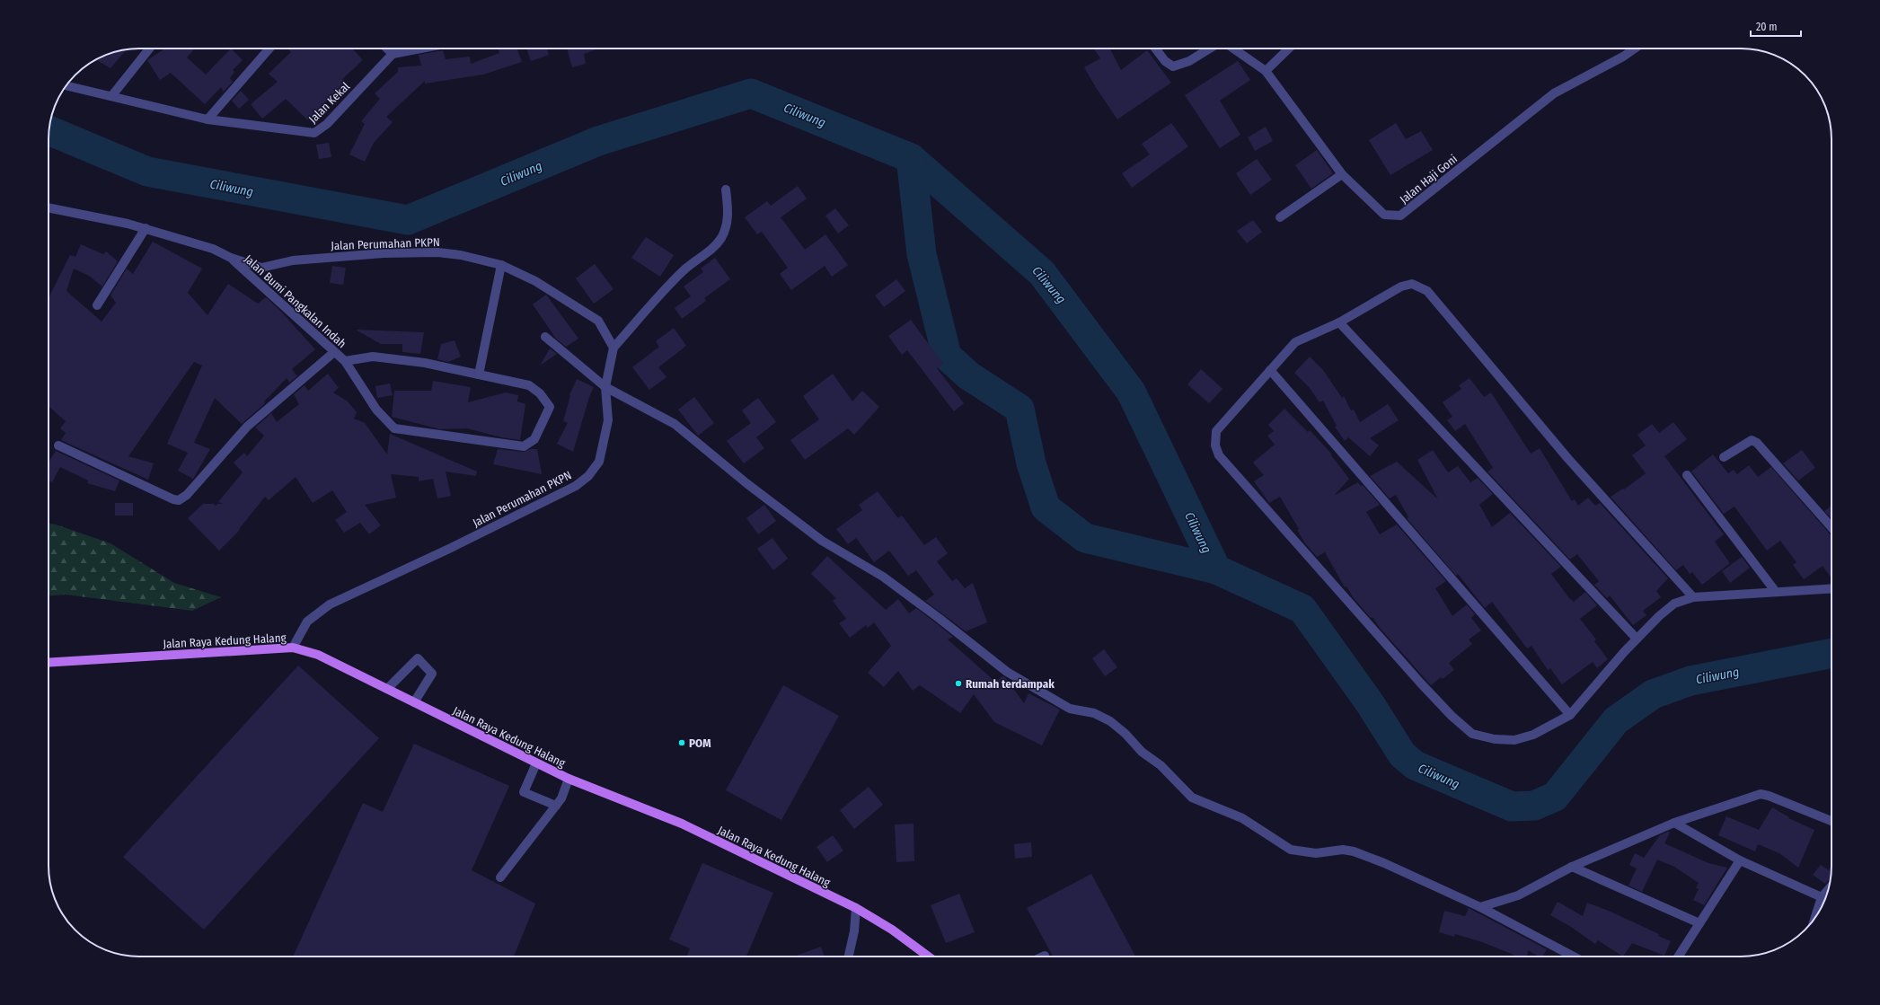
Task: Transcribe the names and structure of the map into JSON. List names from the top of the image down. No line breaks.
{"streets":{"main road":["Jalan Raya Kedung Halang"],"street":["Jalan Kekal","Jalan Haji Goni","Jalan Perumahan PKPN","Jalan Bumi Pangkalan Indah"]},"crossings":[["Jalan Perumahan PKPN","Jalan Bumi Pangkalan Indah"],["Jalan Perumahan PKPN","Jalan Raya Kedung Halang"]],"water":["Ciliwung"],"places":["Rumah terdampak","POM"],"scale_bar":"20 m"}
